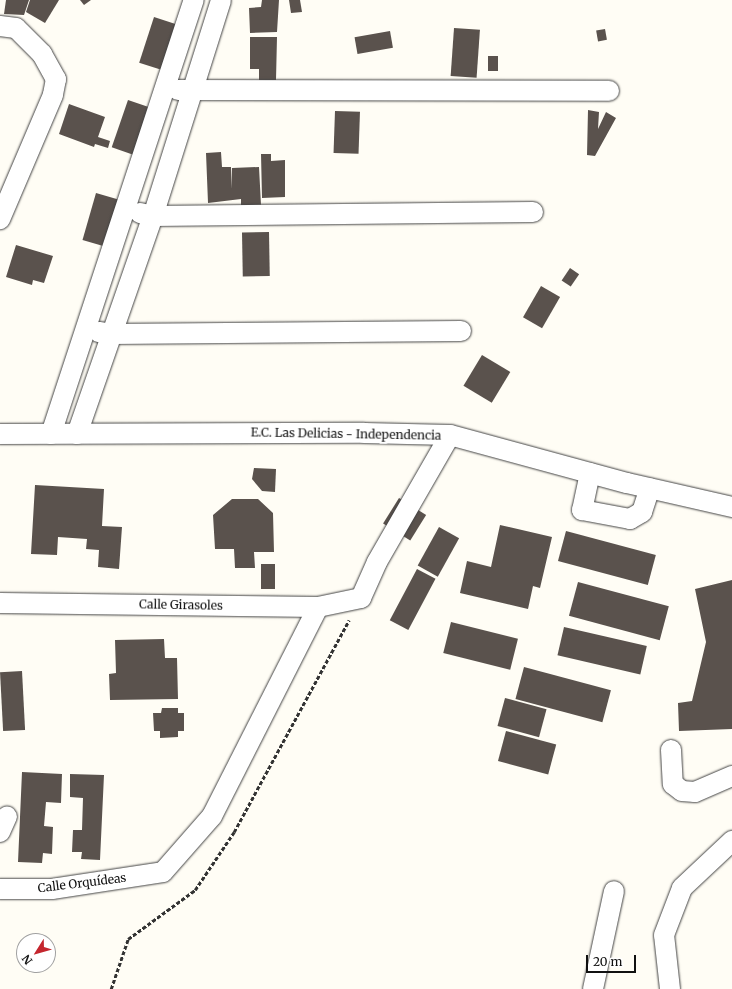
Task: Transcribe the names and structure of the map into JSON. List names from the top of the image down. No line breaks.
{"streets":{"street":["E.C. Las Delicias - Independencia","Calle Girasoles","Calle Orquídeas"]},"crossings":[["E.C. Las Delicias - Independencia","Calle Girasoles"],["Calle Girasoles","Calle Orquídeas"]],"scale_bar":"20 m","north":"bottom left"}
